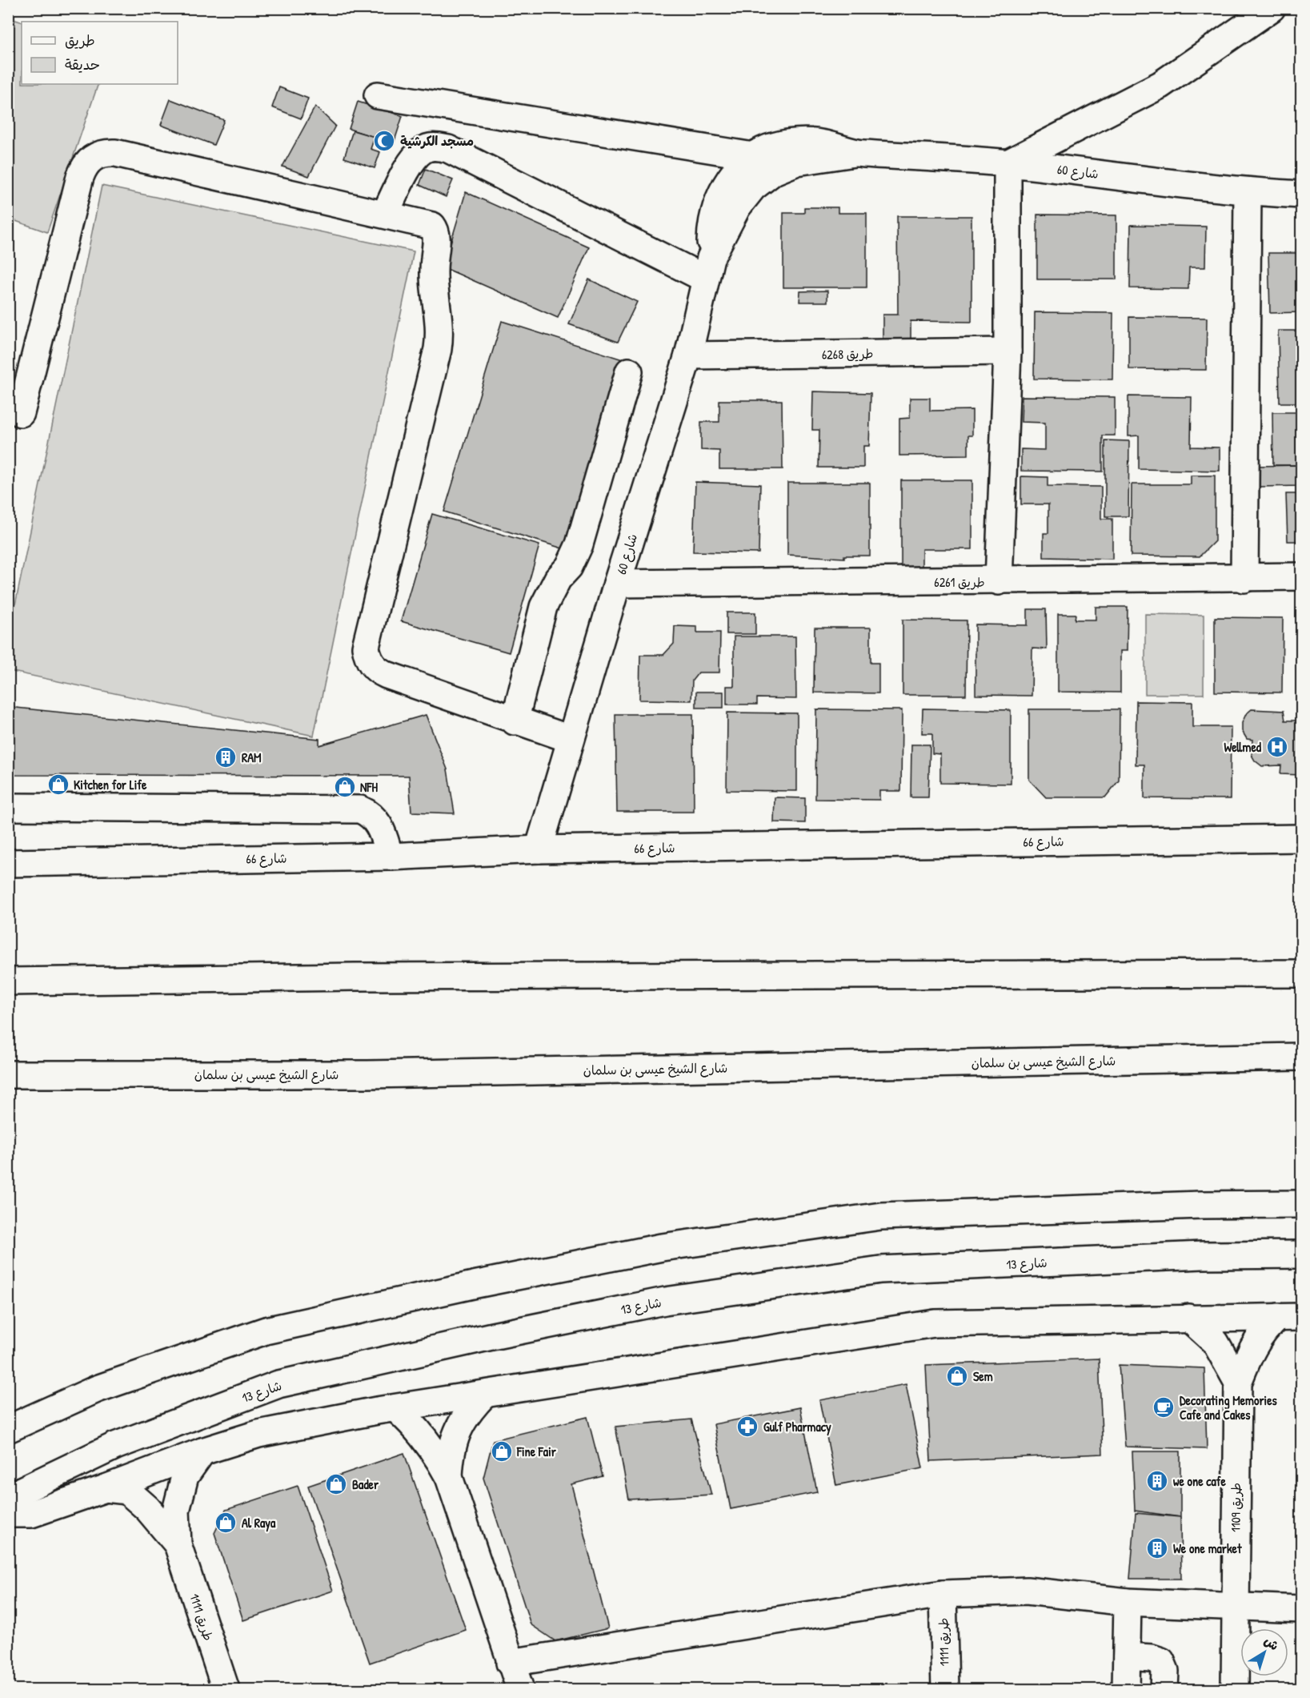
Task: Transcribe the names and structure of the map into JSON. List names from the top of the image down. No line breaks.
{"streets":{"main road":["شارع 60","طريق 6268","طريق 6261","شارع 66","شارع الشيخ عيسى بن سلمان","شارع 13","طريق 1109","طريق 1111"]},"crossings":[["شارع 60","طريق 6268"],["شارع 60","طريق 6261"],["شارع 60","شارع 66"]],"places":{"mosque":["مسجد الكرشية"],"hospital":["Wellmed"],"building":["RAM","we one cafe","We one market"],"shop":["Kitchen for Life","NFH","Sem","Fine Fair","Bader","Al Raya"],"cafe":["Decorating Memories Cafe and Cakes"],"pharmacy":["Gulf Pharmacy"]},"legend":["طريق","حديقة"],"north":"top right"}
